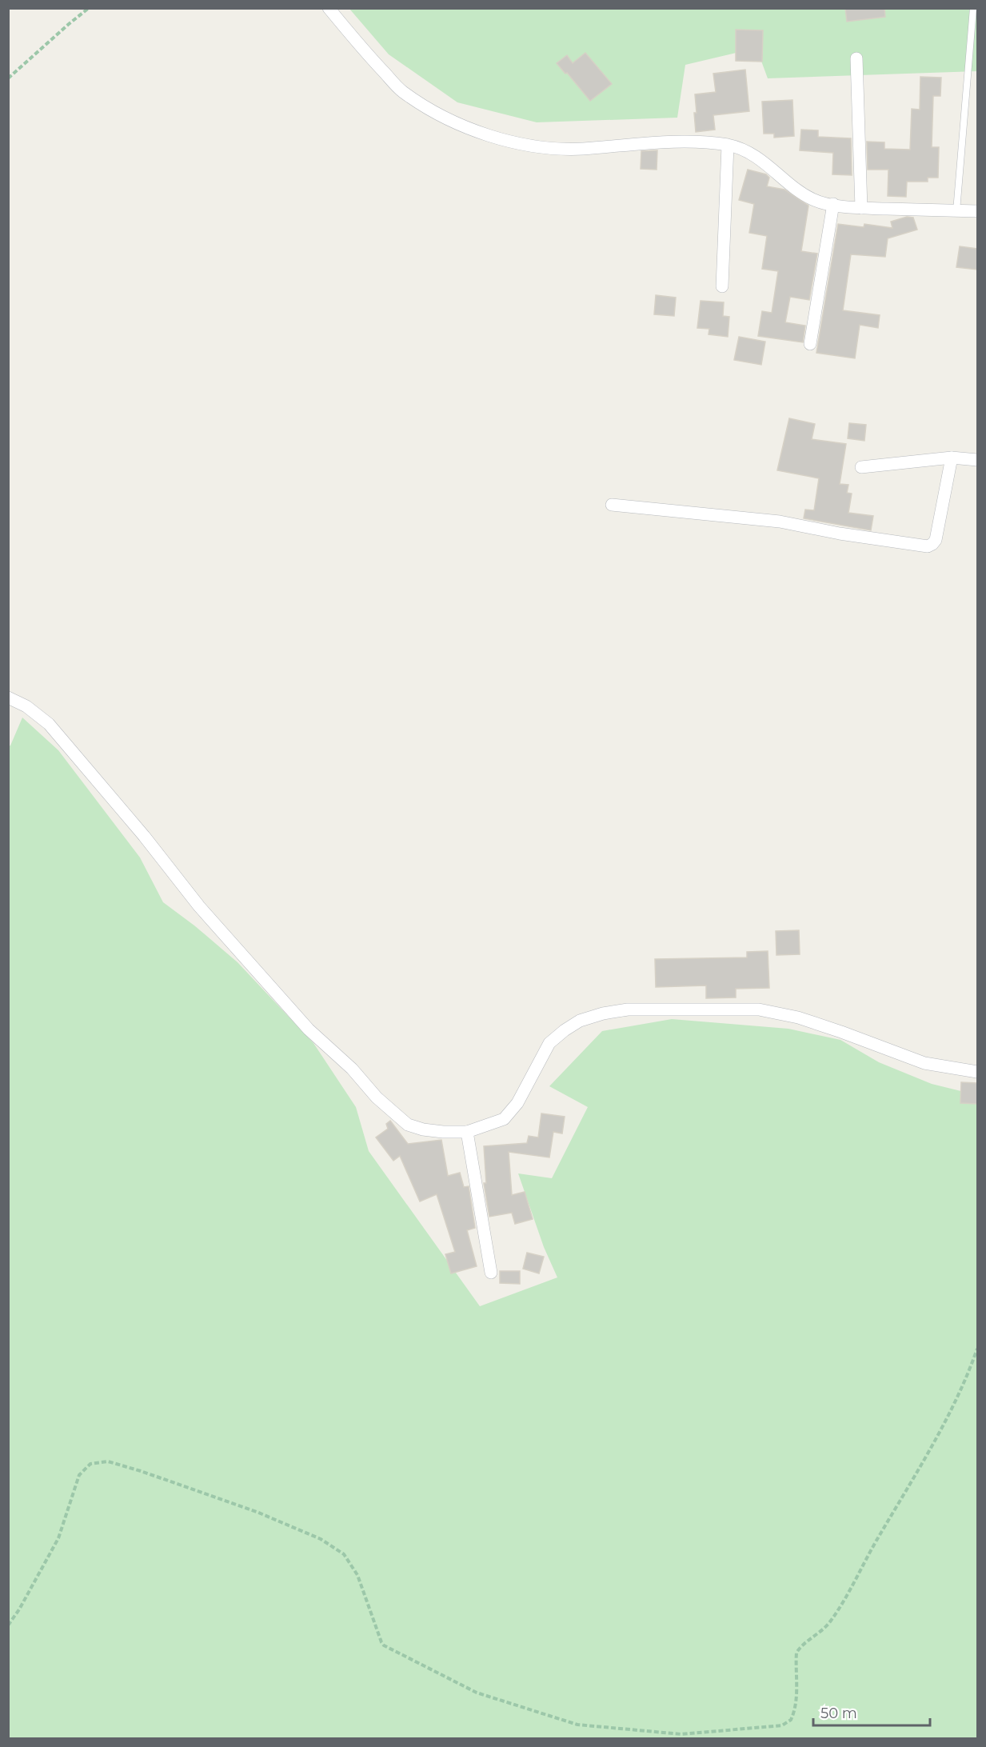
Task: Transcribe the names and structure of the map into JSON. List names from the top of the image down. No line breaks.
{"scale_bar":"50 m"}
